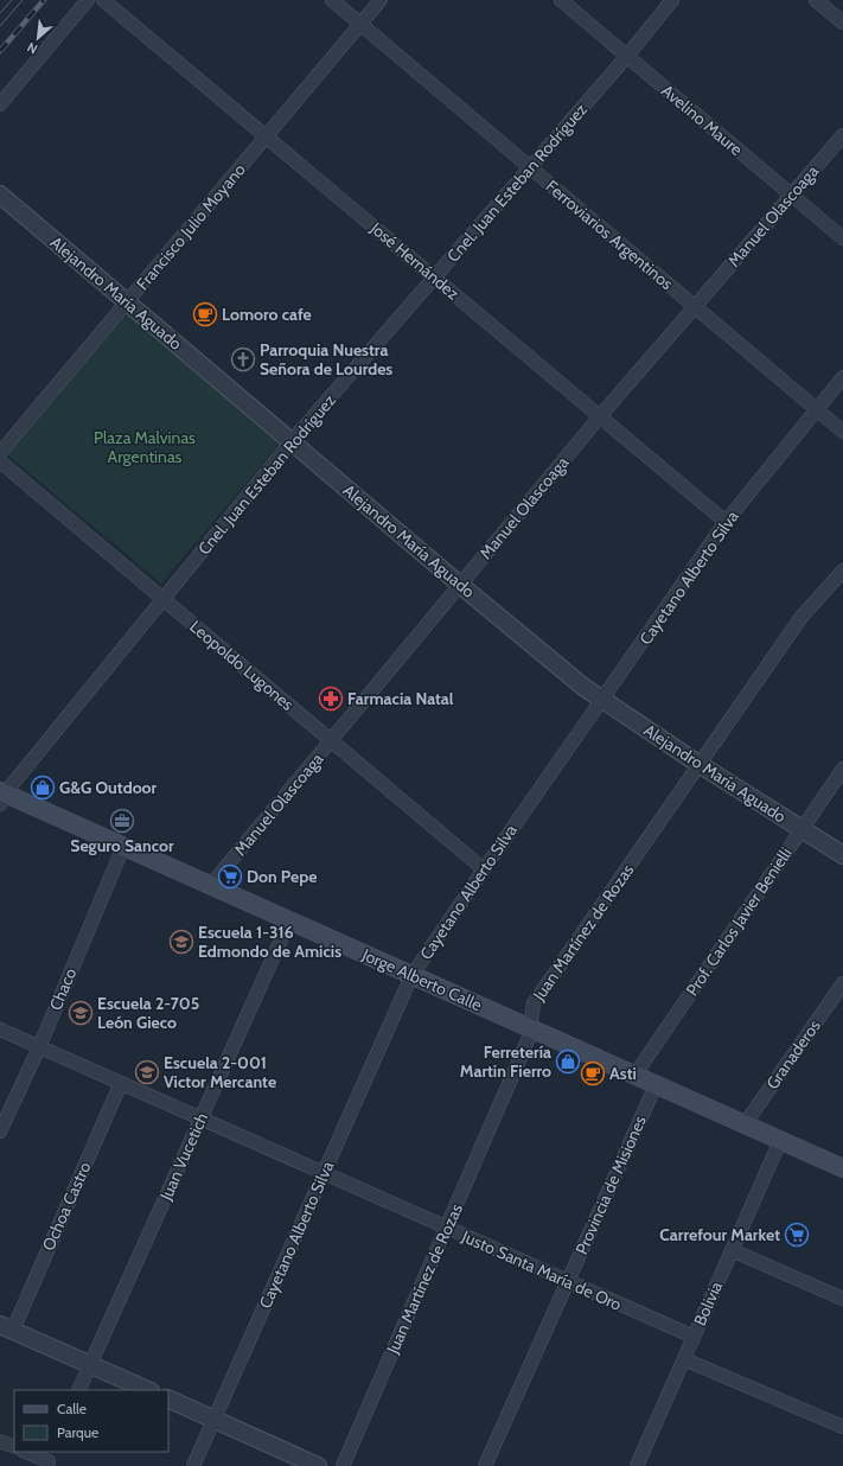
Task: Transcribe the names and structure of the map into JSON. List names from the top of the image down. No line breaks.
{"streets":{"main road":["Jorge Alberto Calle"],"street":["Avelino Maure","Cnel. Juan Esteban Rodríguez","Manuel Olascoaga","Francisco Julio Moyano","Ferroviarios Argentinos","José Hernández","Alejandro María Aguado","Cayetano Alberto Silva","Leopoldo Lugones","Prof. Carlos Javier Benielli","Juan Martínez de Rozas","Chaco","Granaderos","Juan Vucetich","Provincia de Misiones","Ochoa Castro","Justo Santa María de Oro","Bolivia"]},"crossings":[["Avelino Maure","Cnel. Juan Esteban Rodríguez"],["Avelino Maure","Manuel Olascoaga"],["Cnel. Juan Esteban Rodríguez","Ferroviarios Argentinos"],["Cnel. Juan Esteban Rodríguez","José Hernández"],["Cnel. Juan Esteban Rodríguez","Alejandro María Aguado"],["Cnel. Juan Esteban Rodríguez","Leopoldo Lugones"],["Cnel. Juan Esteban Rodríguez","Jorge Alberto Calle"],["Manuel Olascoaga","Ferroviarios Argentinos"],["Manuel Olascoaga","José Hernández"],["Manuel Olascoaga","Alejandro María Aguado"],["Manuel Olascoaga","Leopoldo Lugones"],["Manuel Olascoaga","Jorge Alberto Calle"],["Francisco Julio Moyano","Ferroviarios Argentinos"],["Francisco Julio Moyano","José Hernández"],["Francisco Julio Moyano","Alejandro María Aguado"],["Ferroviarios Argentinos","Cayetano Alberto Silva"],["José Hernández","Cayetano Alberto Silva"],["Alejandro María Aguado","Cayetano Alberto Silva"],["Alejandro María Aguado","Prof. Carlos Javier Benielli"],["Alejandro María Aguado","Juan Martínez de Rozas"],["Cayetano Alberto Silva","Leopoldo Lugones"],["Cayetano Alberto Silva","Jorge Alberto Calle"],["Cayetano Alberto Silva","Justo Santa María de Oro"],["Prof. Carlos Javier Benielli","Jorge Alberto Calle"],["Juan Martínez de Rozas","Jorge Alberto Calle"],["Juan Martínez de Rozas","Justo Santa María de Oro"],["Jorge Alberto Calle","Chaco"],["Jorge Alberto Calle","Granaderos"],["Jorge Alberto Calle","Juan Vucetich"],["Jorge Alberto Calle","Provincia de Misiones"],["Jorge Alberto Calle","Bolivia"],["Chaco","Justo Santa María de Oro"],["Juan Vucetich","Justo Santa María de Oro"],["Provincia de Misiones","Justo Santa María de Oro"],["Ochoa Castro","Justo Santa María de Oro"],["Justo Santa María de Oro","Bolivia"]],"parks":["Plaza Malvinas Argentinas"],"places":{"cafe":["Lomoro cafe","Asti"],"church":["Parroquia Nuestra Señora de Lourdes"],"pharmacy":["Farmacia Natal"],"shop":["G&G Outdoor","Ferretería Martin Fierro"],"office":["Seguro Sancor"],"supermarket":["Don Pepe","Carrefour Market"],"school or university":["Escuela 1-316 Edmondo de Amicis","Escuela 2-705 León Gieco","Escuela 2-001 Victor Mercante"]},"legend":["Calle","Parque"],"north":"bottom left"}
